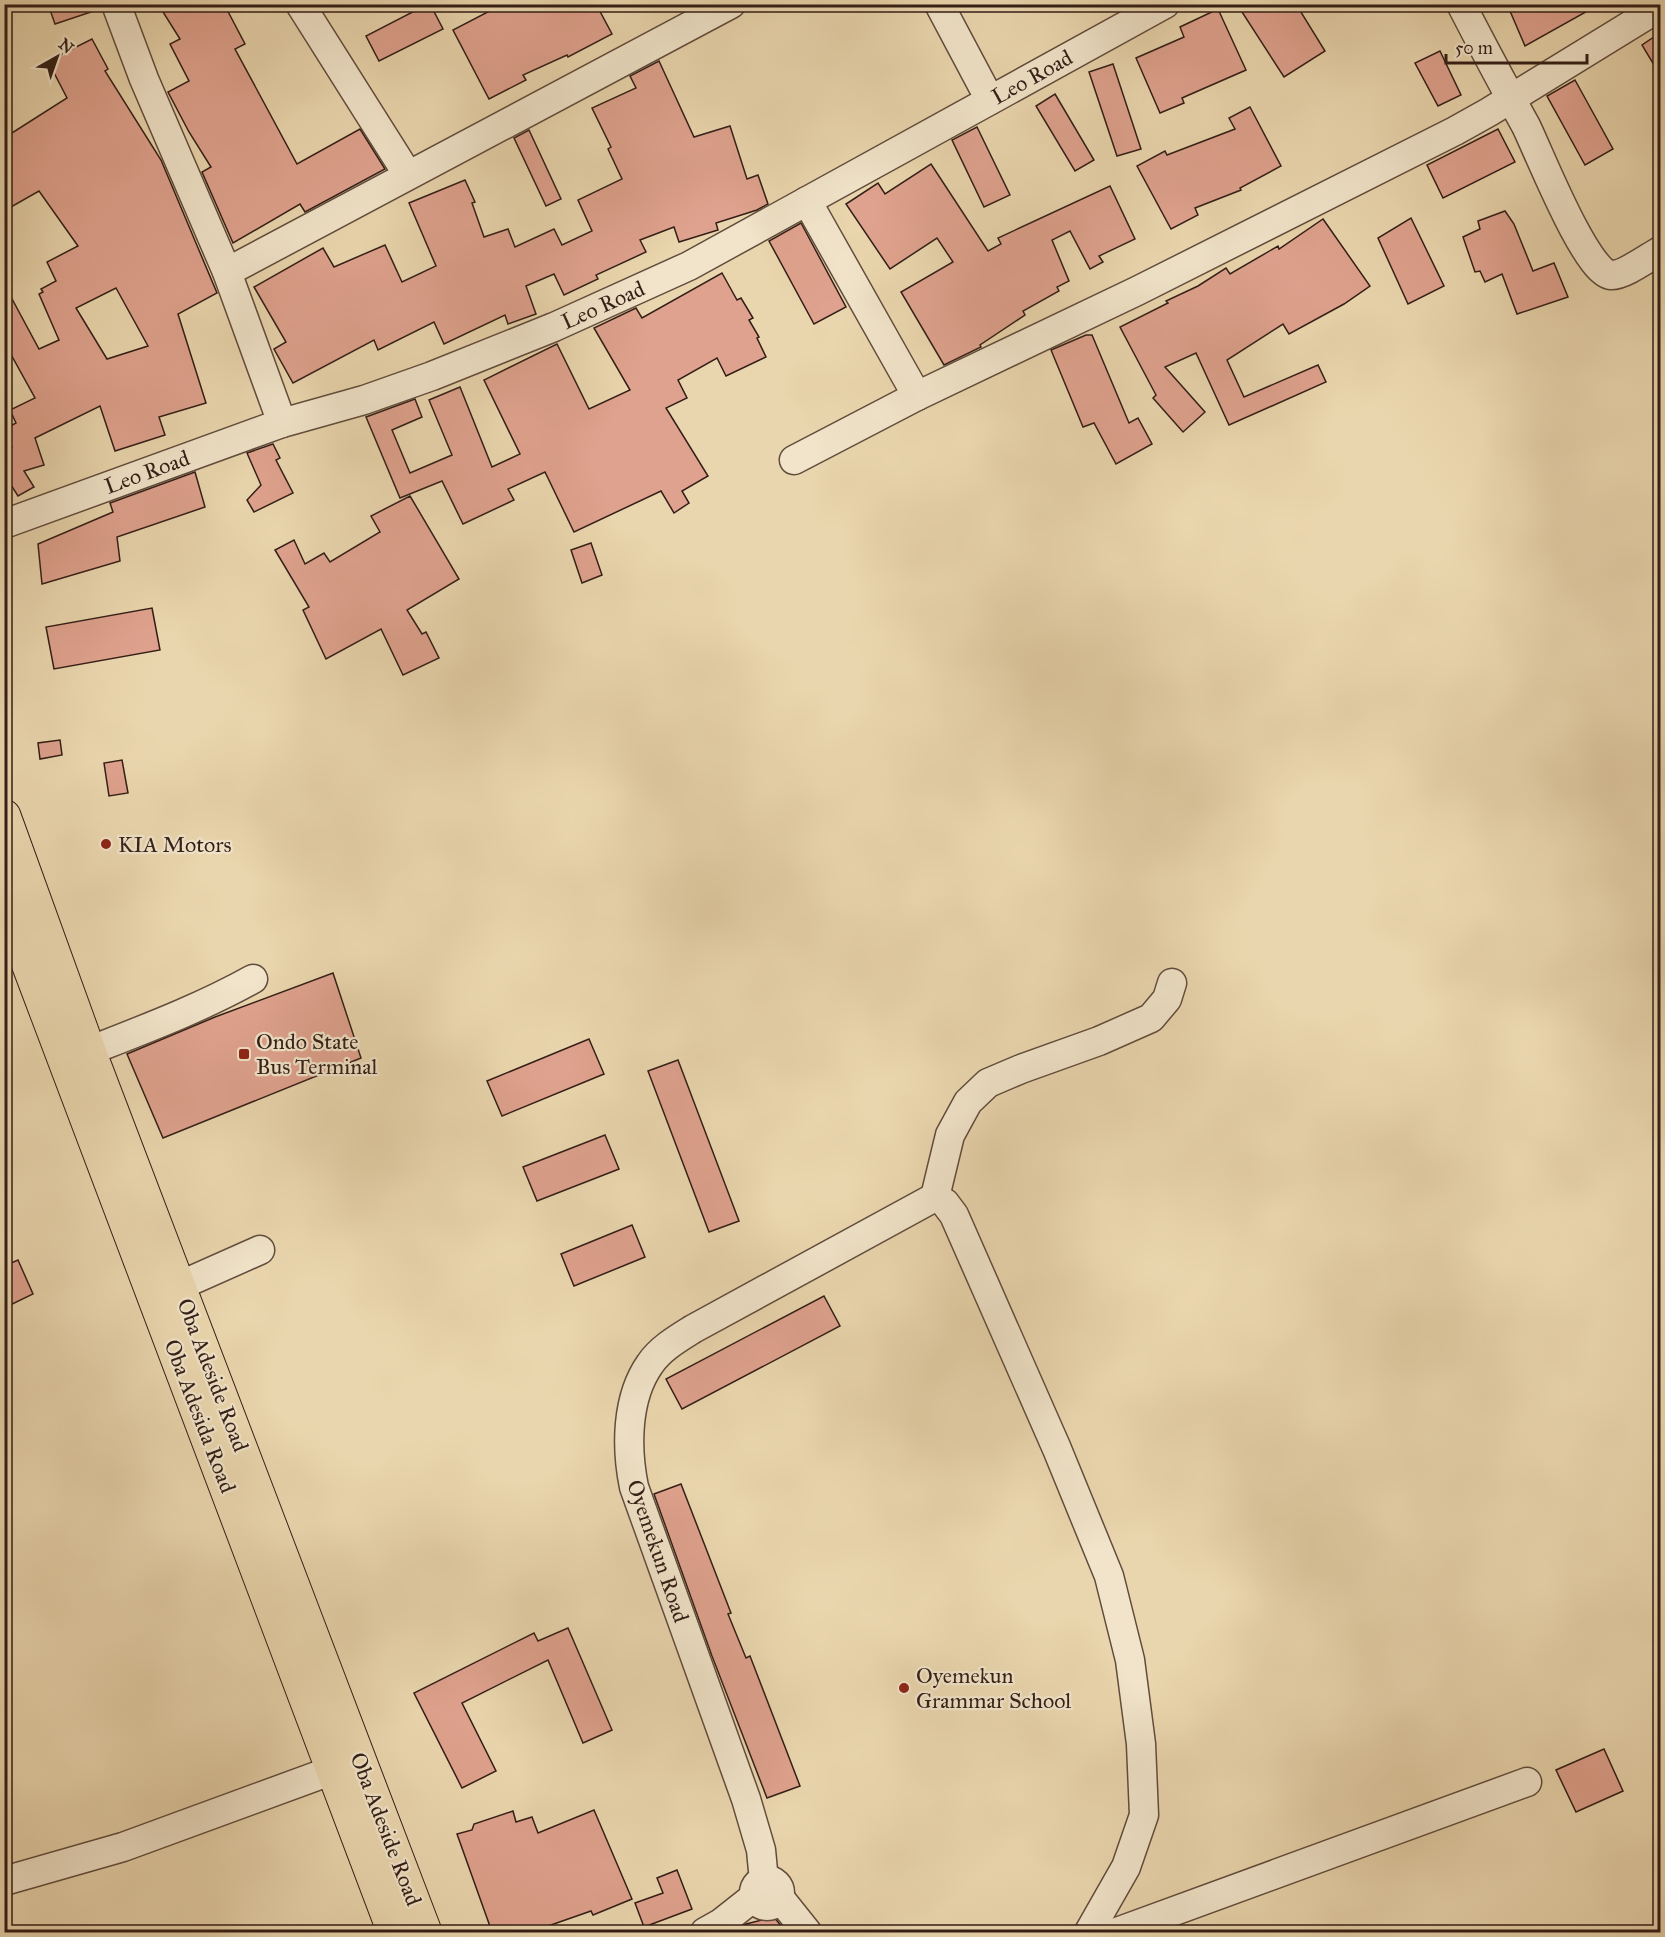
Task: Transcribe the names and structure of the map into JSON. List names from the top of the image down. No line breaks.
{"streets":{"main road":["Oba Adeside Road","Oba Adesida Road"],"street":["Leo Road","Oyemekun Road"]},"crossings":[["Oba Adeside Road","Oba Adesida Road"]],"places":{"other":["KIA Motors","Oyemekun Grammar School"],"transit":["Ondo State Bus Terminal"]},"scale_bar":"50 m","north":"top right"}
